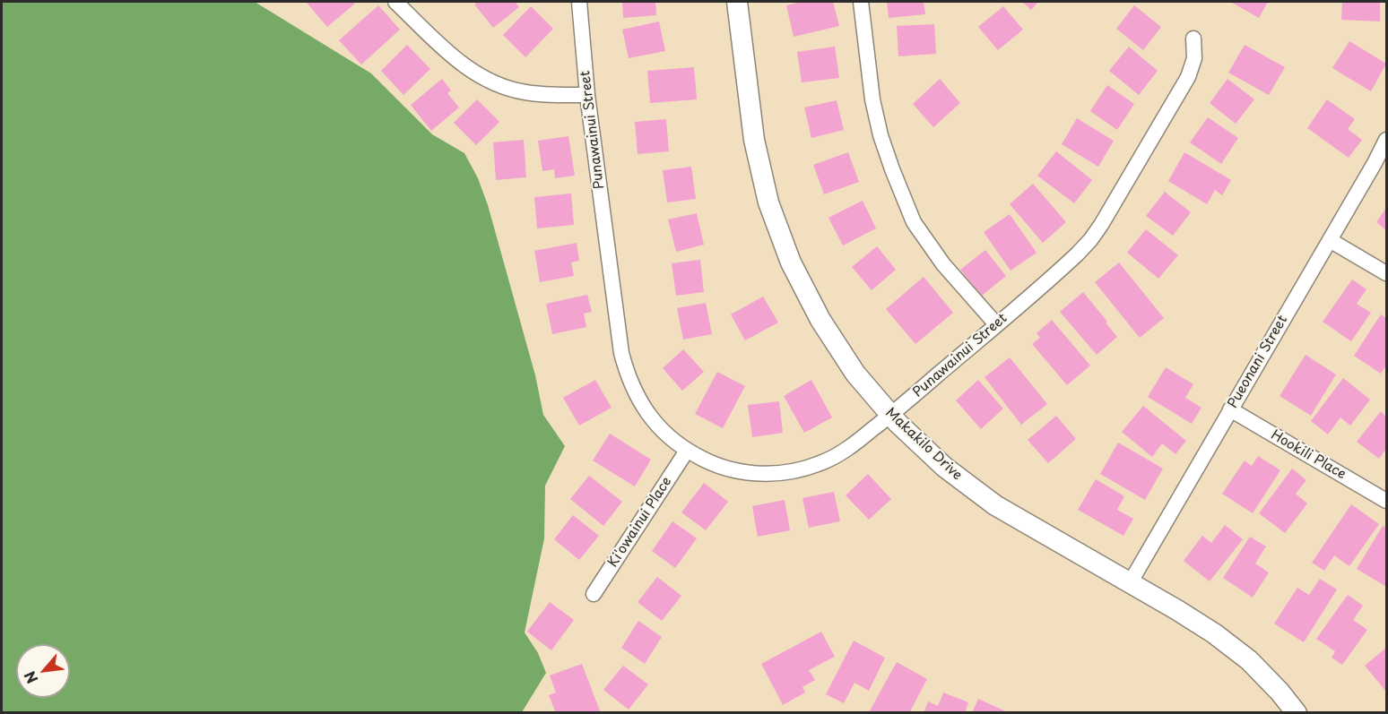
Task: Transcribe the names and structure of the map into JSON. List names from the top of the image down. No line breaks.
{"streets":{"street":["Punawainui Street","Pueonani Street","Makakilo Drive","Hookili Place","Ki'owainui Place"]},"crossings":[["Punawainui Street","Makakilo Drive"],["Punawainui Street","Ki'owainui Place"],["Pueonani Street","Makakilo Drive"],["Pueonani Street","Hookili Place"]],"north":"bottom left"}
